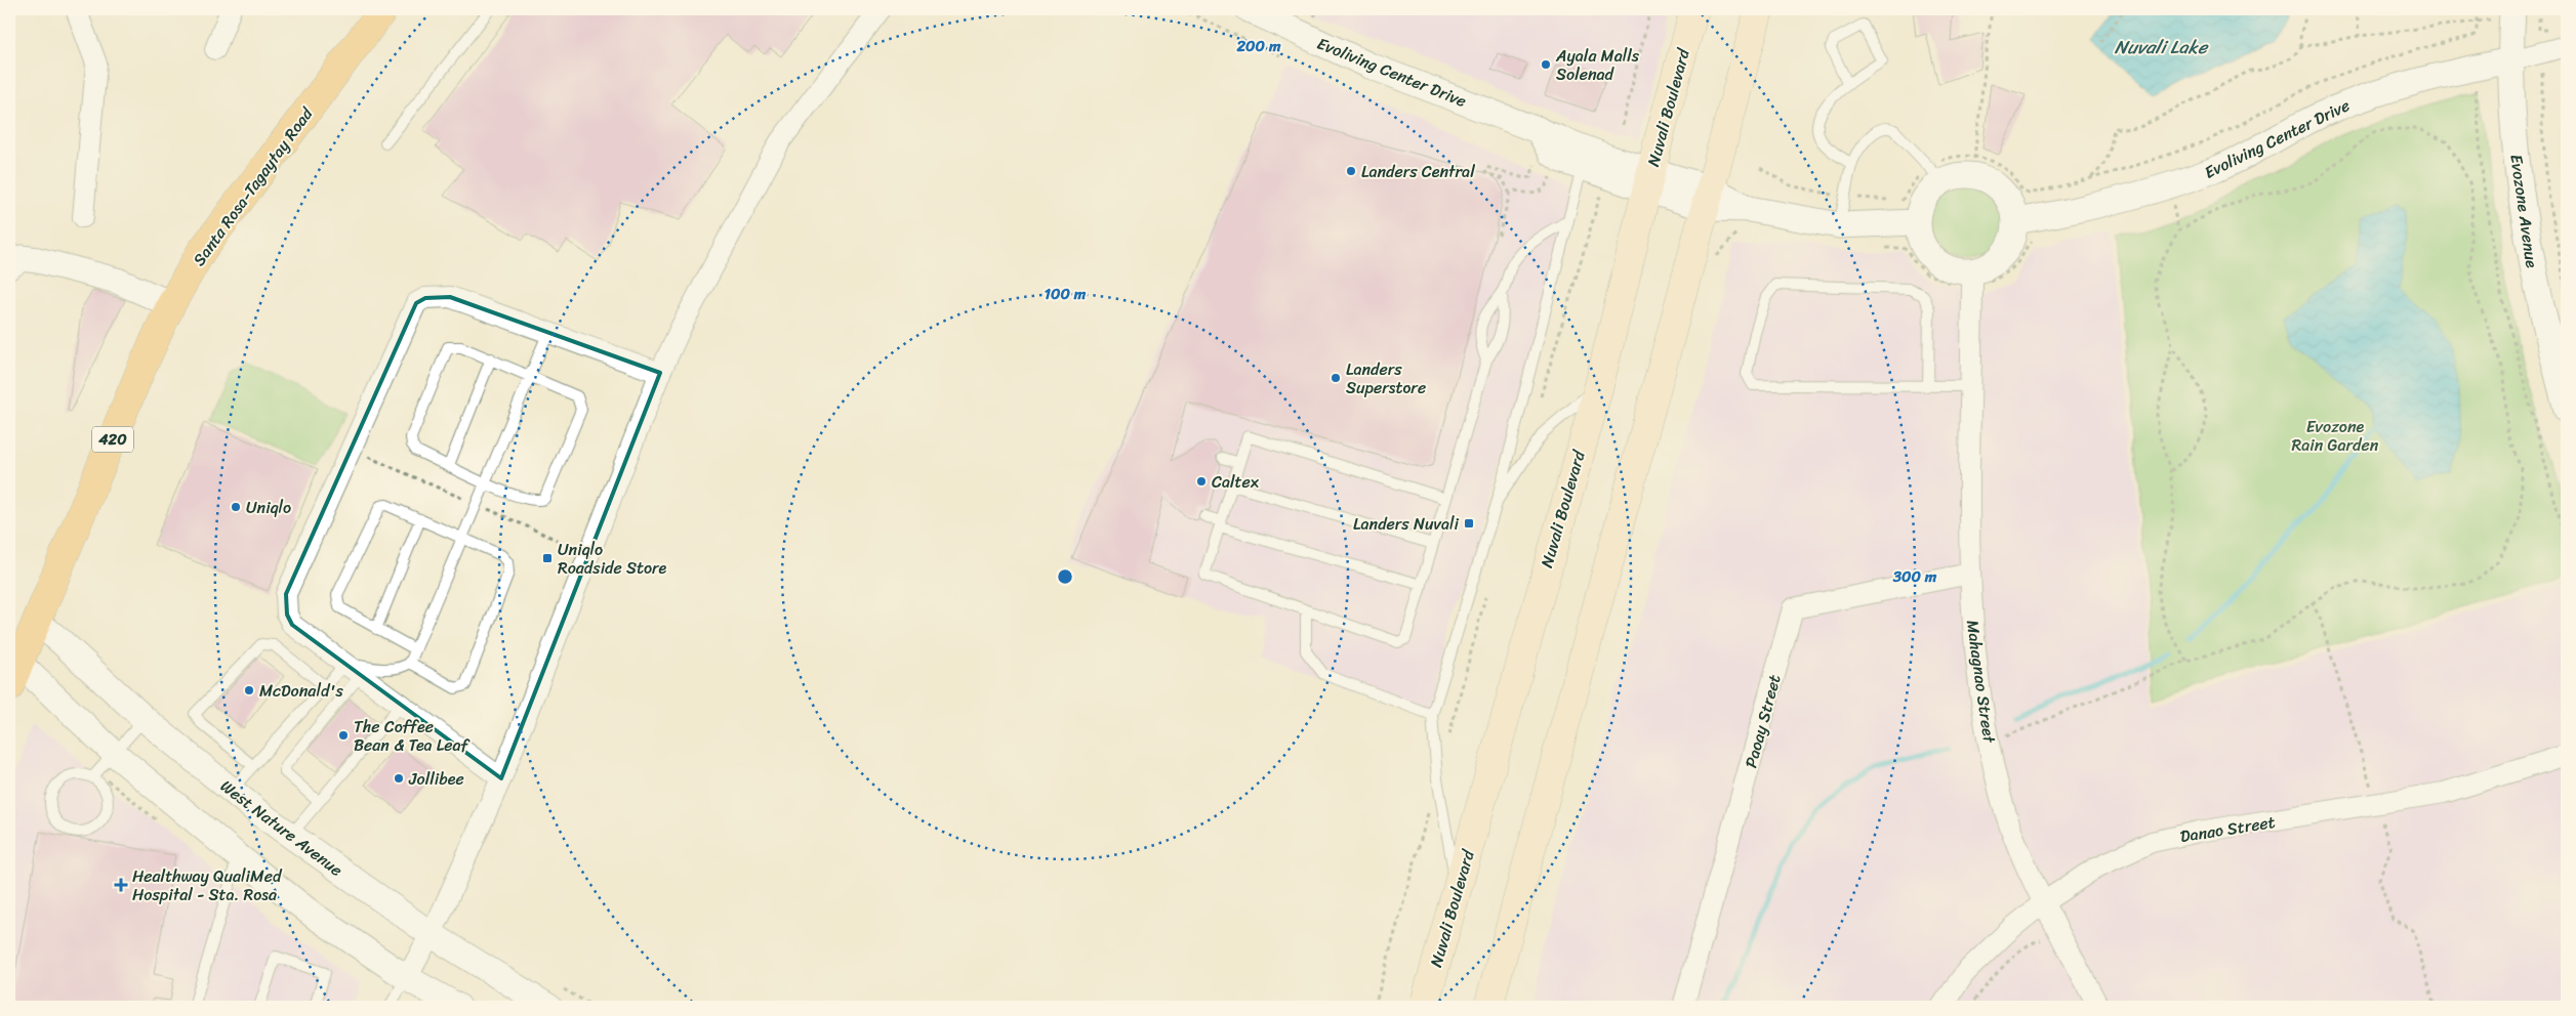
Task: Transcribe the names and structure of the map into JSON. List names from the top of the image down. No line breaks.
{"streets":{"main road":["Nuvali Boulevard","Santa Rosa-Tagaytay Road","420"],"street":["Evoliving Center Drive","Evozone Avenue","Mahagnao Street","Paoay Street","West Nature Avenue","Danao Street"]},"crossings":[["Evoliving Center Drive","Nuvali Boulevard"],["Evoliving Center Drive","Evozone Avenue"],["Evoliving Center Drive","Mahagnao Street"],["Santa Rosa-Tagaytay Road","West Nature Avenue"],["Mahagnao Street","Paoay Street"],["Mahagnao Street","Danao Street"]],"water":["Nuvali Lake"],"parks":["Evozone Rain Garden"],"places":{"other":["Ayala Malls Solenad","Landers Central","Landers Superstore","Caltex","Uniqlo","McDonald's","The Coffee Bean & Tea Leaf","Jollibee"],"transit":["Landers Nuvali","Uniqlo Roadside Store"],"health":["Healthway QualiMed Hospital - Sta. Rosa"]},"rings":["200 m","100 m","300 m"]}
